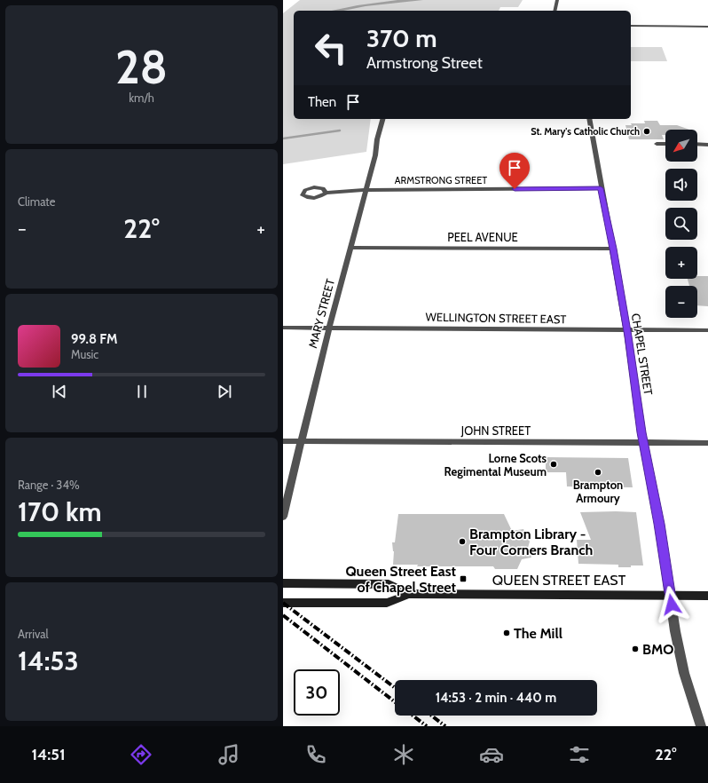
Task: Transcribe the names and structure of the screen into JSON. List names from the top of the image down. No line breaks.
{"streets":{"main road":["QUEEN STREET EAST"],"street":["ARMSTRONG STREET","PEEL AVENUE","MARY STREET","WELLINGTON STREET EAST","CHAPEL STREET","JOHN STREET"]},"crossings":[["ARMSTRONG STREET","MARY STREET"],["ARMSTRONG STREET","CHAPEL STREET"],["PEEL AVENUE","MARY STREET"],["PEEL AVENUE","CHAPEL STREET"],["MARY STREET","WELLINGTON STREET EAST"],["MARY STREET","JOHN STREET"],["WELLINGTON STREET EAST","CHAPEL STREET"],["CHAPEL STREET","JOHN STREET"],["CHAPEL STREET","QUEEN STREET EAST"]],"places":{"other":["St. Mary's Catholic Church","Lorne Scots Regimental Museum","Brampton Armoury","Brampton Library - Four Corners Branch","The Mill","BMO"],"transit":["Queen Street East of Chapel Street"]},"north":"bottom left","page":{"tile":[["28","km/h"],"Climate",["Range · 34%","170 km"],["Arrival","14:53"]],"turn":["370 m","Armstrong Street"],"then":"Then","map_buttons":["+","−"],"heat":["−","22°","+"],"song":["99.8 FM","Music"],"limit":"30","trip":"14:53 · 2 min · 440 m","tabs":["14:51","22°"]}}
